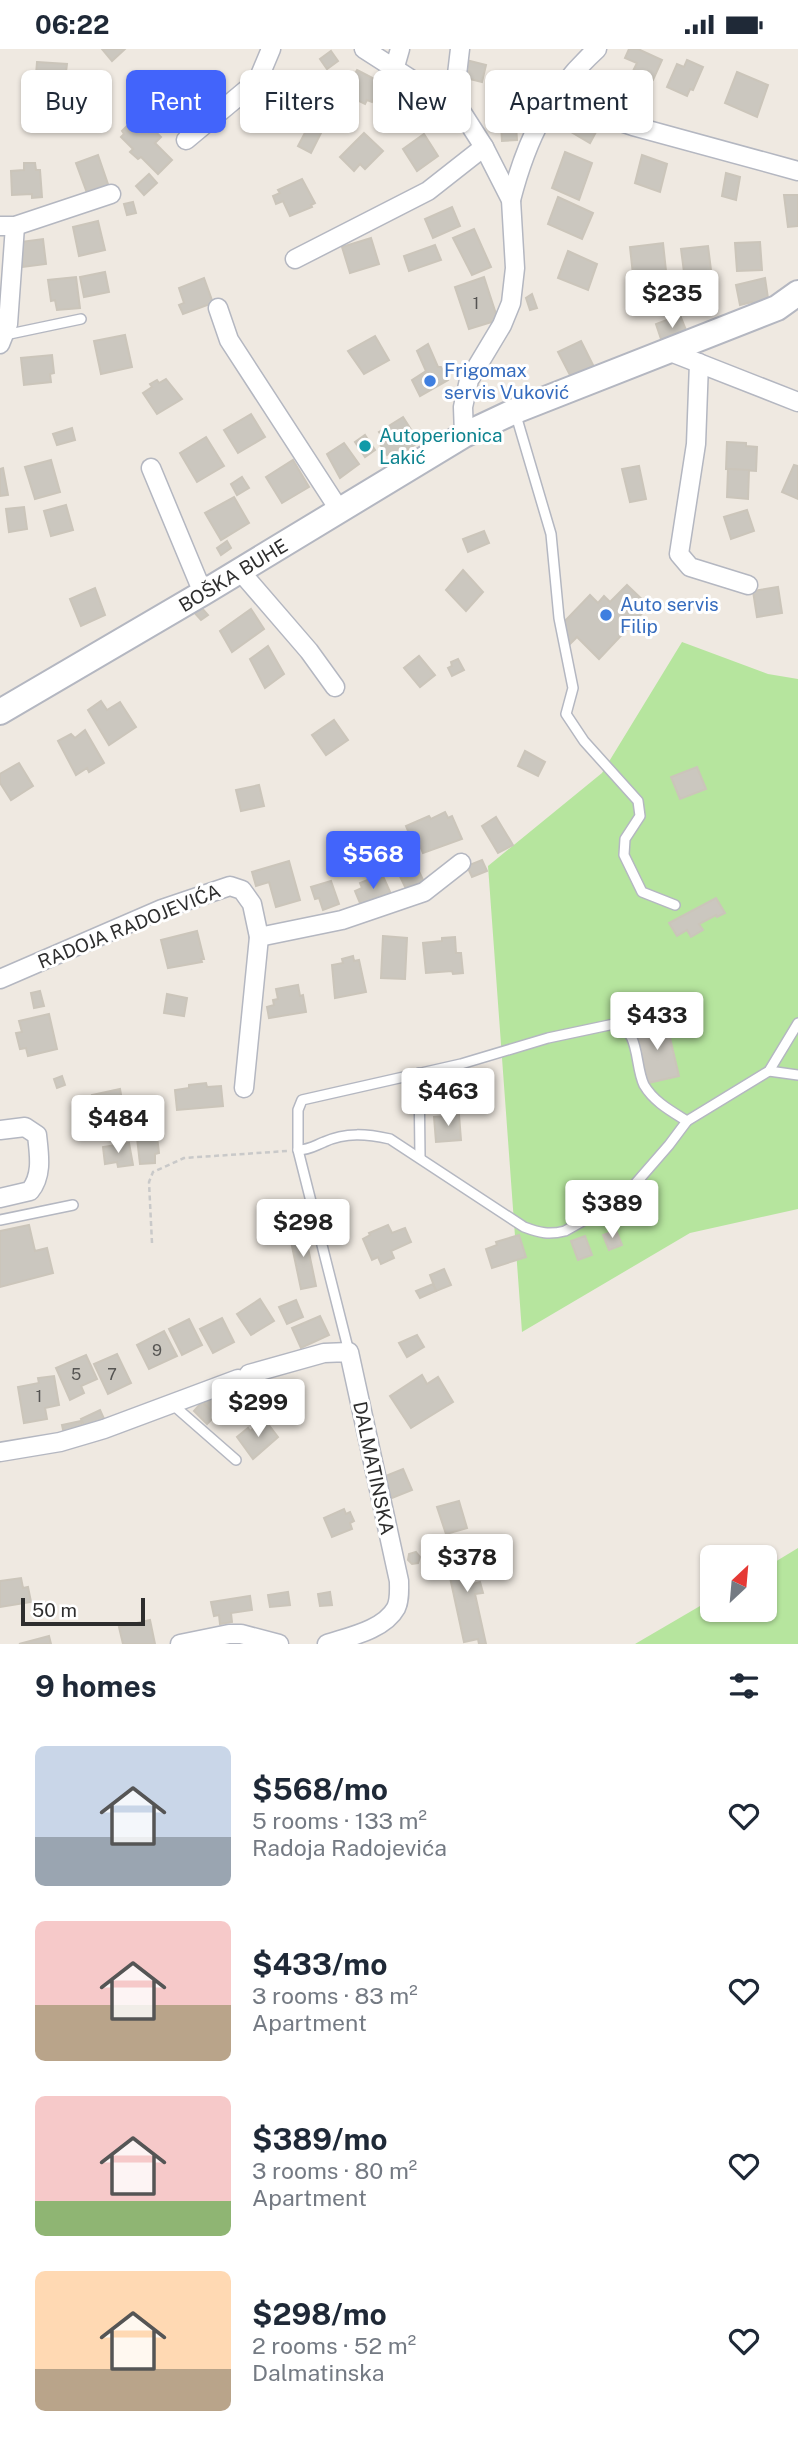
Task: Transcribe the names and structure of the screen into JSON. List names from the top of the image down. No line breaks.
{"streets":{"street":["BOŠKA BUHE","RADOJA RADOJEVIĆA","DALMATINSKA"]},"places":["Frigomax servis Vuković","Autoperionica Lakić","Auto servis Filip"],"house_numbers":["1","9","5","7","1"],"scale_bar":"50 m","north":"top right","page":{"status":"06:22","chip":["Buy","Rent","Filters","New","Apartment"],"price":["$235","$568","$433","$463","$484","$389","$298","$299","$378"],"scale":"50 m","heading":"9 homes","list":[{"name":"$568/mo","note":"5 rooms · 133 m² · Radoja Radojevića"},{"name":"$433/mo","note":"3 rooms · 83 m² · Apartment"},{"name":"$389/mo","note":"3 rooms · 80 m² · Apartment"},{"name":"$298/mo","note":"2 rooms · 52 m² · Dalmatinska"}]}}
